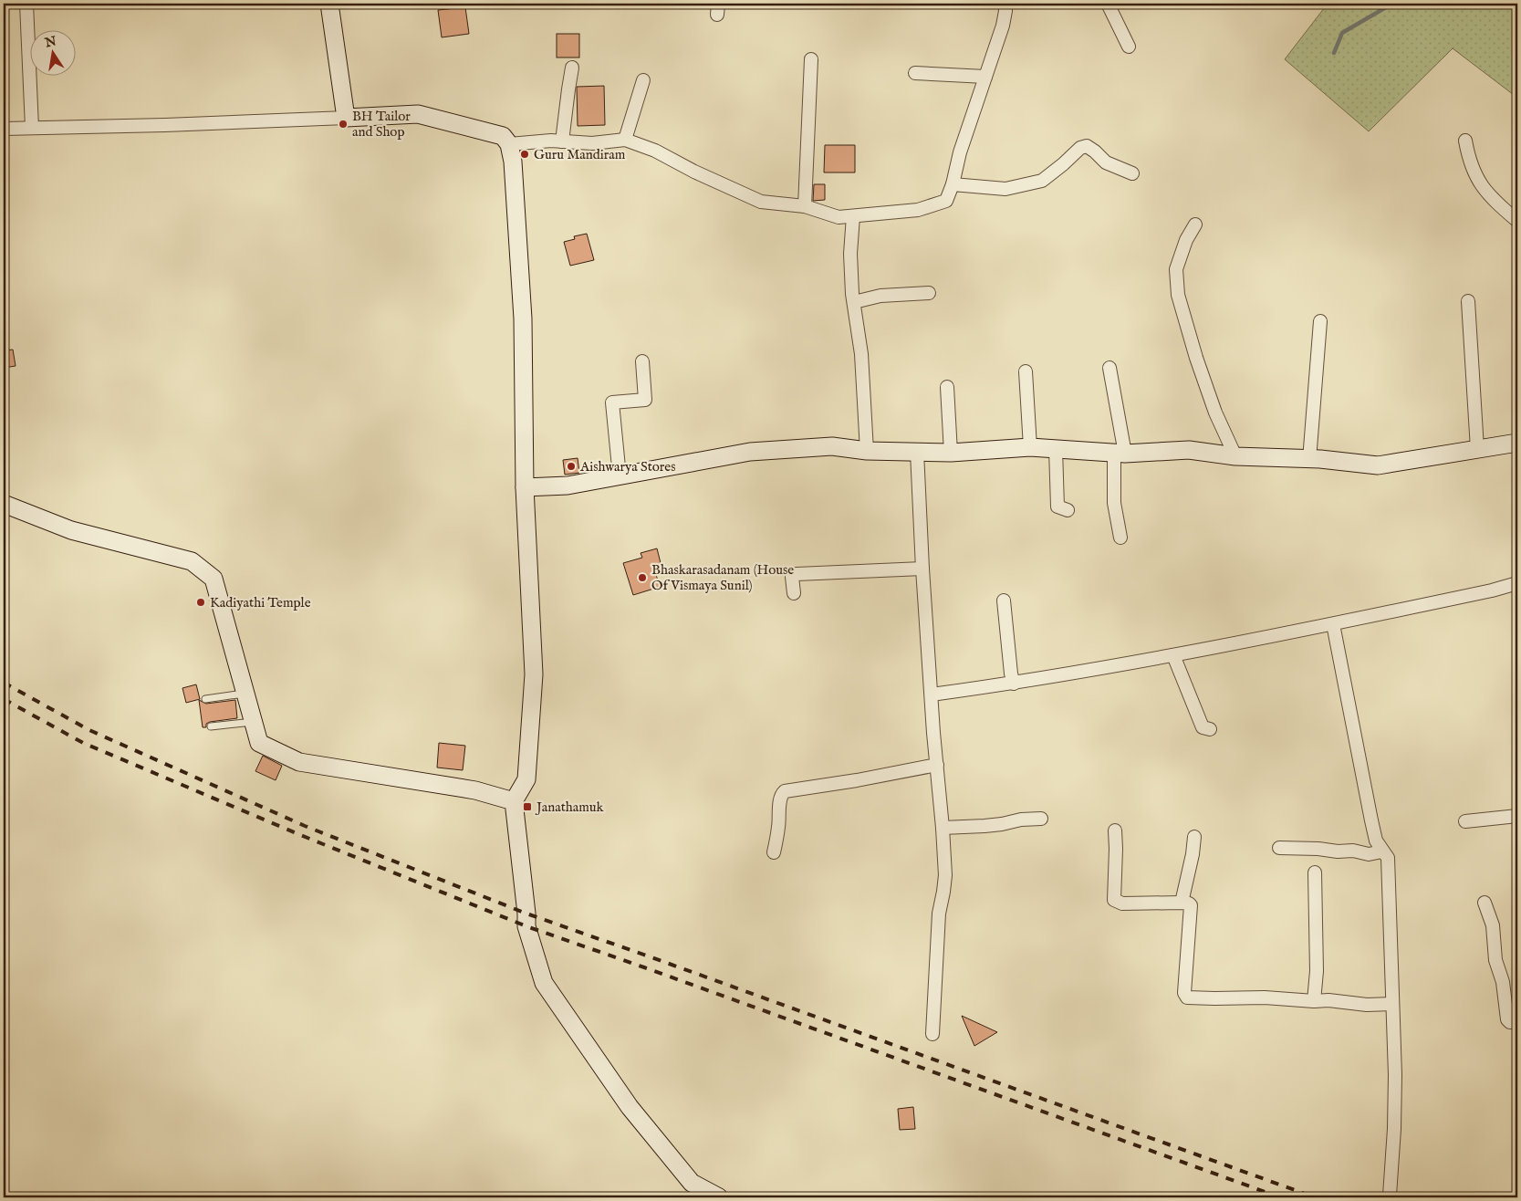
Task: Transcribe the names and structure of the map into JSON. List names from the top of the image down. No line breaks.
{"places":{"other":["BH Tailor and Shop","Guru Mandiram","Aishwarya Stores","Bhaskarasadanam (House Of Vismaya Sunil)","Kadiyathi Temple"],"transit":["Janathamuk"]},"north":"top"}
